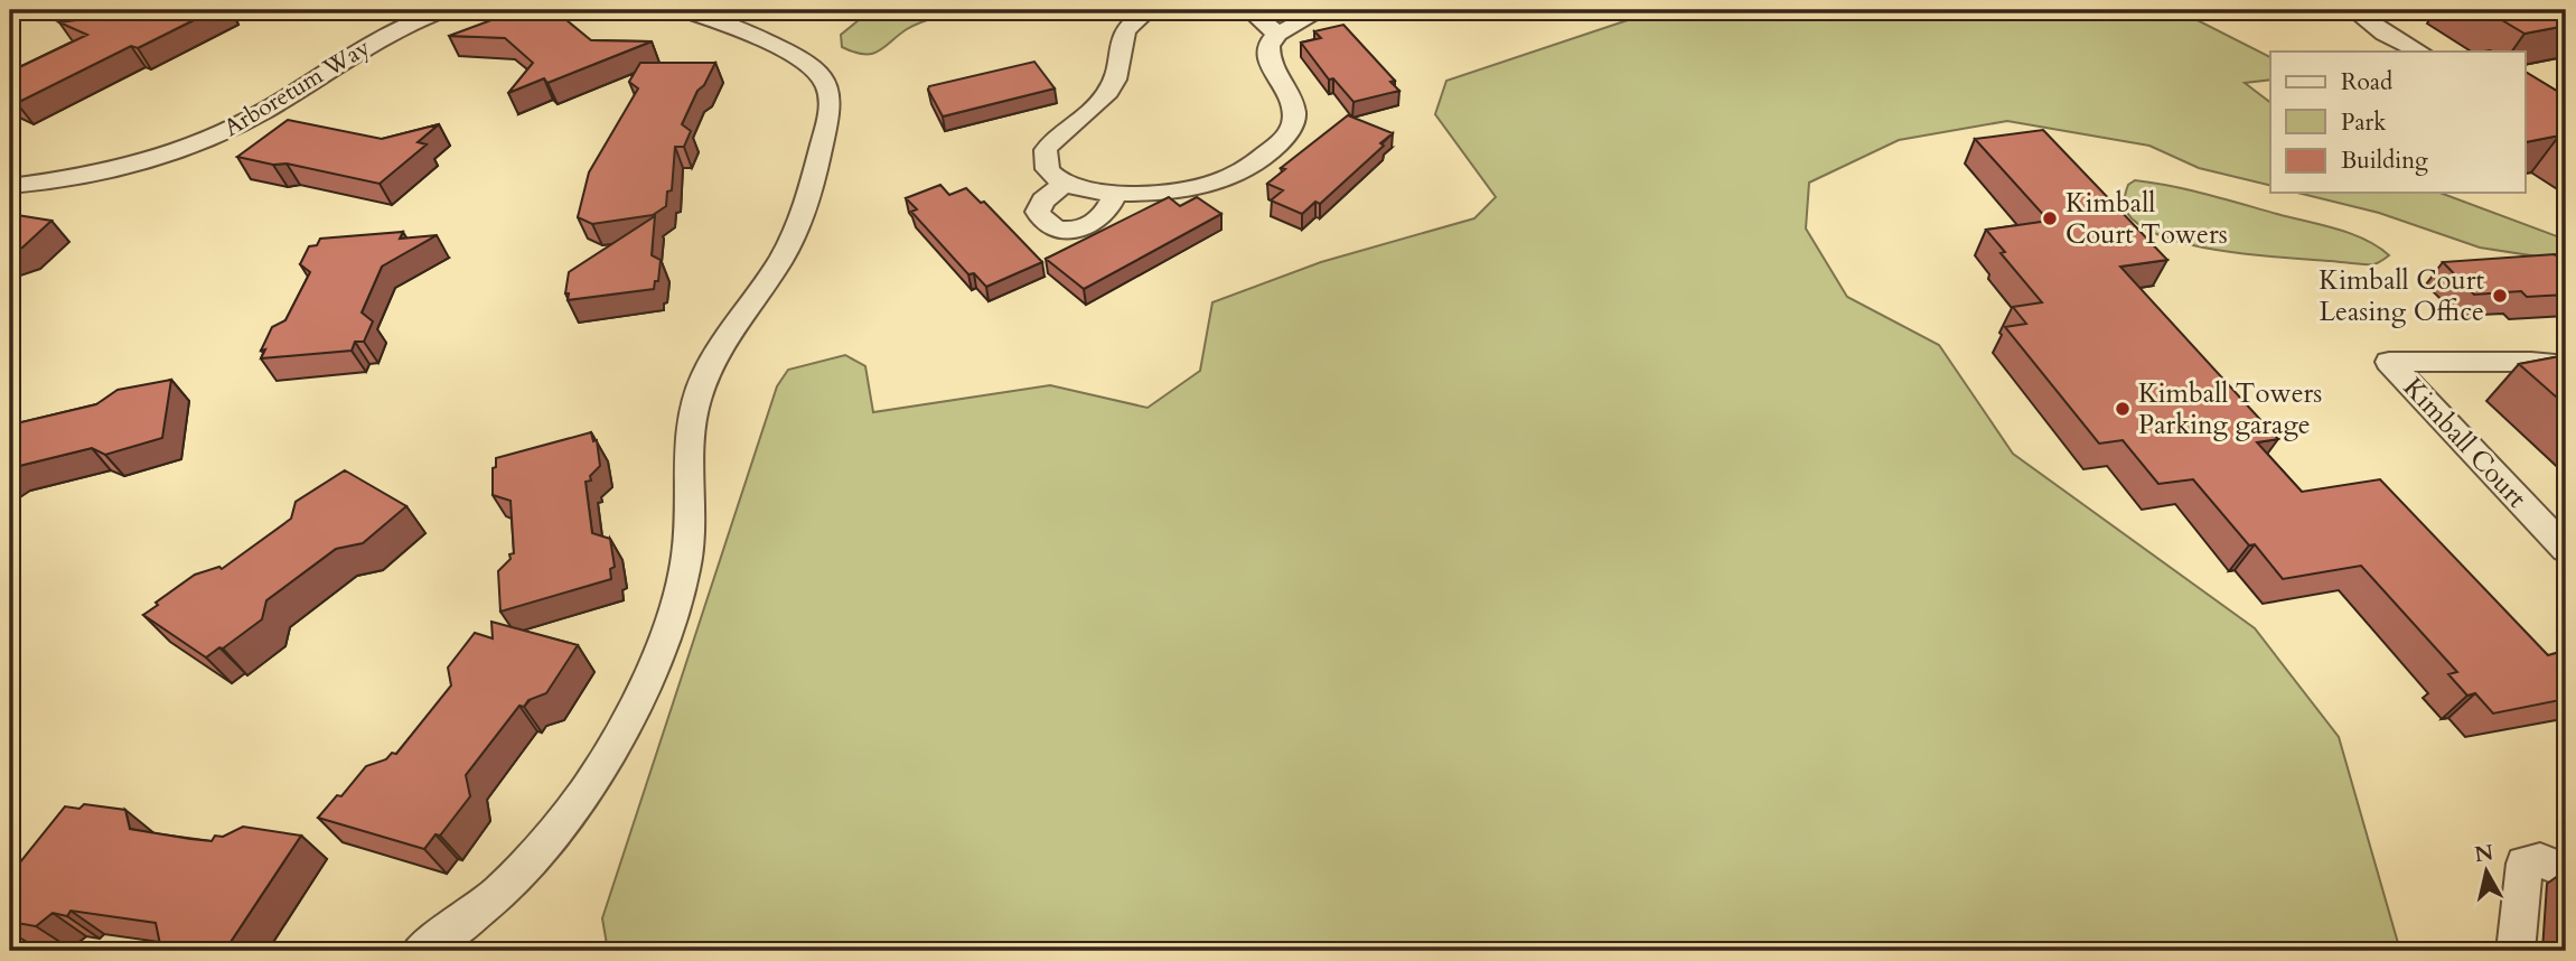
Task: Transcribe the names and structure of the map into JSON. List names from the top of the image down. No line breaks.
{"streets":{"street":["Arboretum Way","Kimball Court"]},"places":["Kimball Court Towers","Kimball Court Leasing Office","Kimball Towers Parking garage"],"legend":["Road","Park","Building"],"north":"top"}
